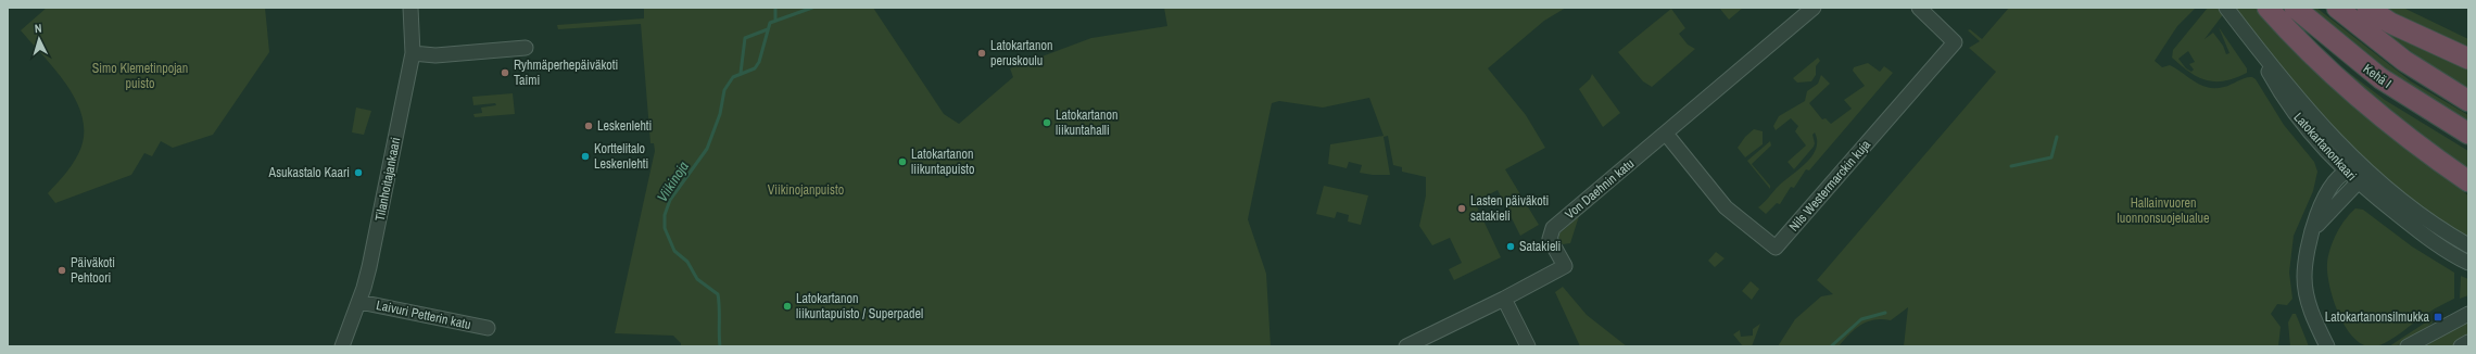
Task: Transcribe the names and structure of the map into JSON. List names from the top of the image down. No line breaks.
{"streets":{"highway":["Kehä I"],"street":["Latokartanonkaari","Tilanhoitajankaari","Nils Westermarckin kuja","Von Daehnin katu","Laivuri Petterin katu"]},"crossings":[["Tilanhoitajankaari","Laivuri Petterin katu"],["Nils Westermarckin kuja","Von Daehnin katu"]],"water":["Viikinoja"],"parks":["Simo Klemetinpojan puisto","Viikinojanpuisto","Hallainvuoren luonnonsuojelualue"],"places":{"other":["Latokartanon peruskoulu","Ryhmäperhepäiväkoti Taimi","Latokartanon liikuntahalli","Leskenlehti","Korttelitalo Leskenlehti","Latokartanon liikuntapuisto","Asukastalo Kaari","Lasten päiväkoti satakieli","Satakieli","Päiväkoti Pehtoori","Latokartanon liikuntapuisto / Superpadel"],"transit":["Latokartanonsilmukka"]},"north":"top"}
